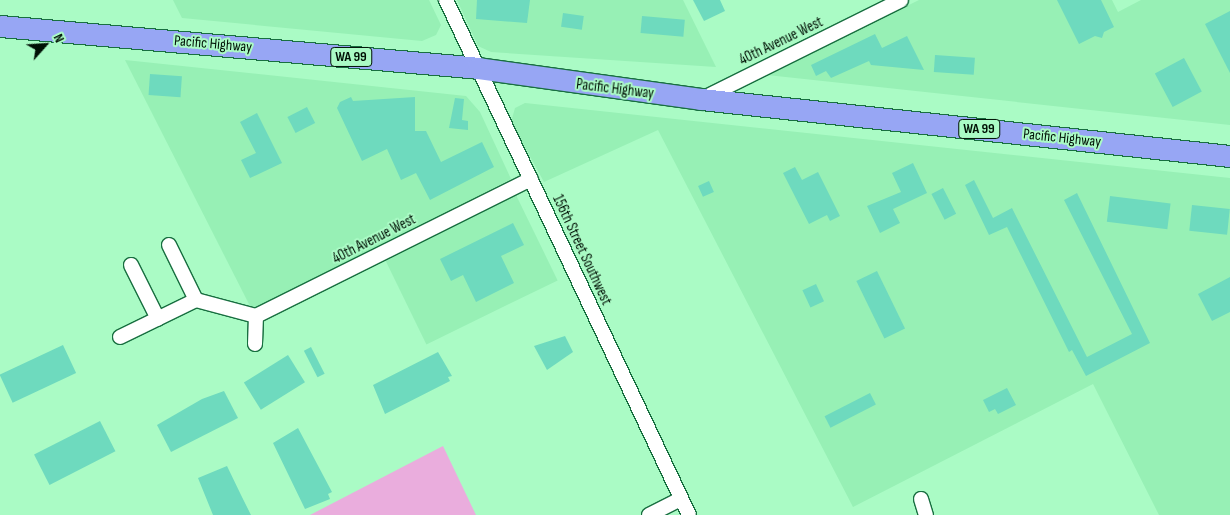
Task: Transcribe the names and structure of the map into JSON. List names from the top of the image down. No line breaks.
{"streets":{"highway":["Pacific Highway","WA 99"],"street":["40th Avenue West","156th Street Southwest"]},"crossings":[["40th Avenue West","Pacific Highway"],["40th Avenue West","156th Street Southwest"],["Pacific Highway","156th Street Southwest"]],"north":"top right"}
